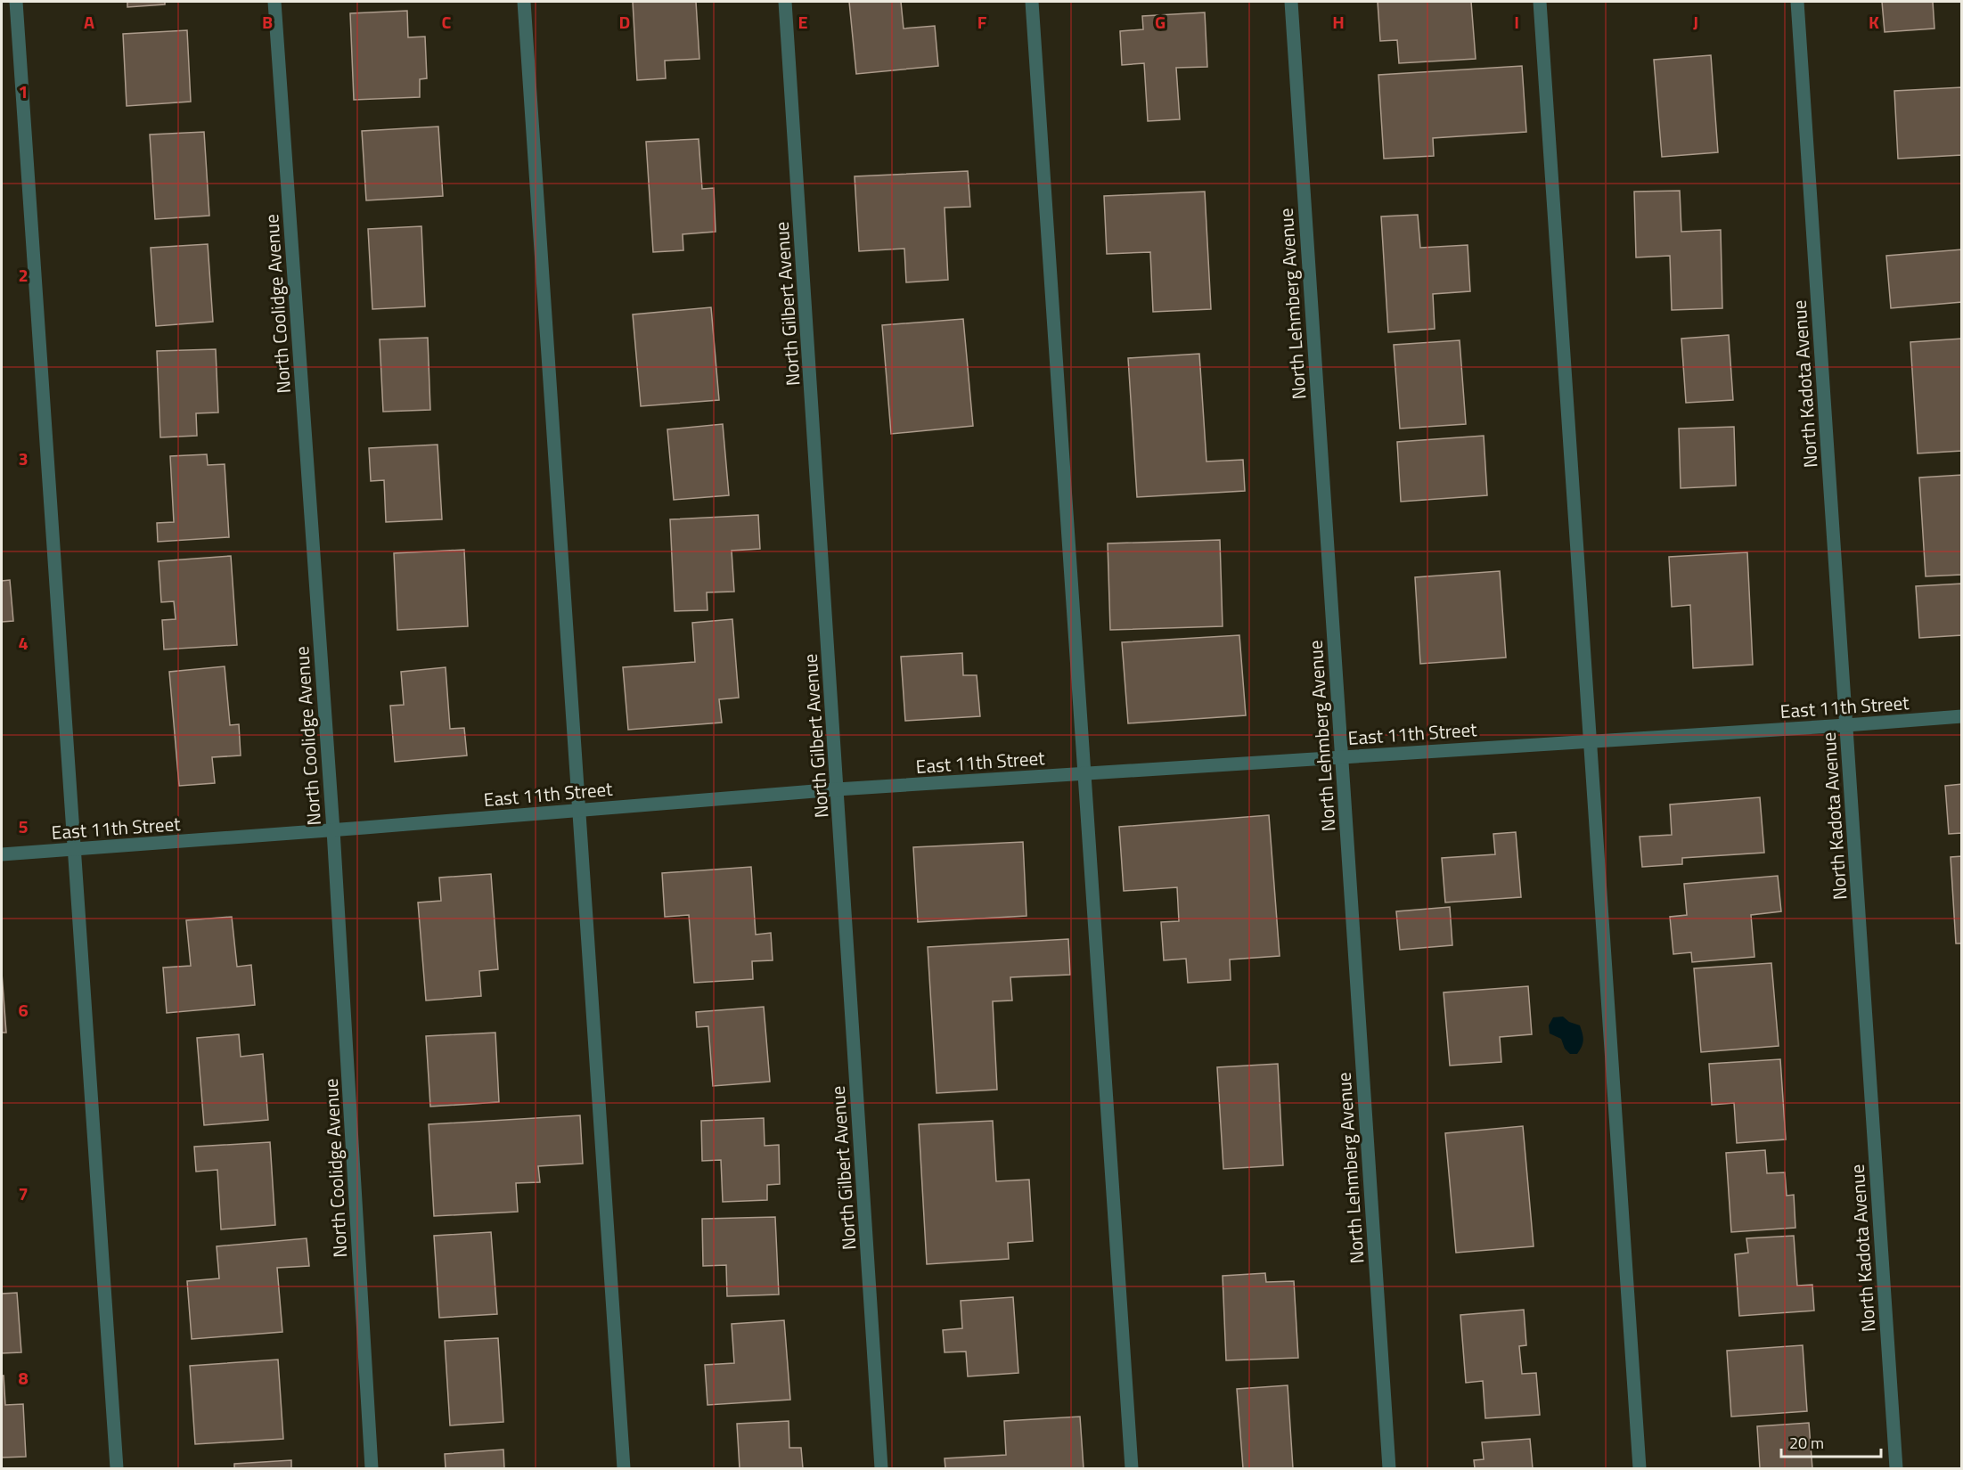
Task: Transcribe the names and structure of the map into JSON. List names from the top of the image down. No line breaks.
{"streets":{"street":["North Coolidge Avenue","North Gilbert Avenue","North Lehmberg Avenue","North Kadota Avenue","East 11th Street"]},"crossings":[["North Coolidge Avenue","East 11th Street"],["North Gilbert Avenue","East 11th Street"],["North Lehmberg Avenue","East 11th Street"],["North Kadota Avenue","East 11th Street"]],"scale_bar":"20 m","grid":{"columns":["A","B","C","D","E","F","G","H","I","J","K"],"rows":["1","2","3","4","5","6","7","8"]}}
